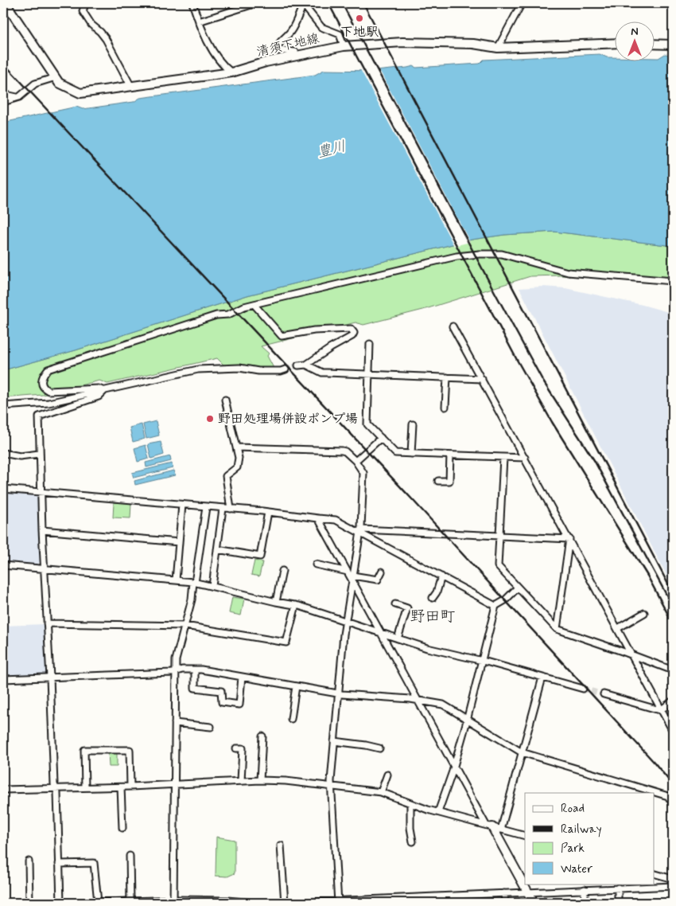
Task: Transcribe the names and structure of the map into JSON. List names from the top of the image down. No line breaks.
{"streets":{"main road":["清須下地線"]},"districts":["野田町"],"water":["豊川"],"places":["下地駅","野田処理場併設ポンプ場"],"legend":["Road","Railway","Park","Water"],"north":"top"}
